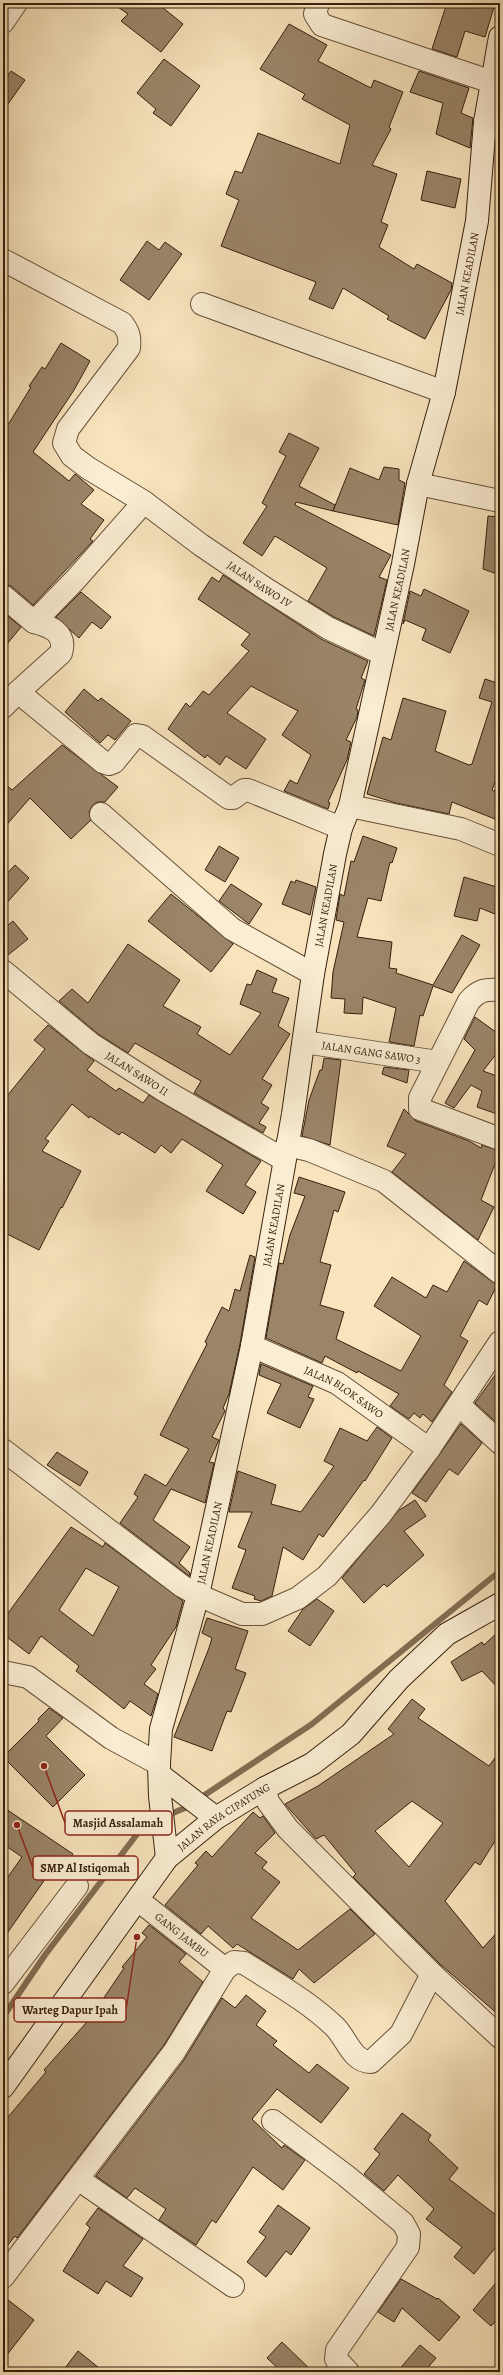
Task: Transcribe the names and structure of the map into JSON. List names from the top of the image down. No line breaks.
{"streets":{"street":["JALAN KEADILAN","JALAN SAWO IV","JALAN GANG SAWO 3","JALAN SAWO II","JALAN BLOK SAWO","JALAN RAYA CIPAYUNG","GANG JAMBU"]},"crossings":[["JALAN KEADILAN","JALAN SAWO IV"],["JALAN KEADILAN","JALAN GANG SAWO 3"],["JALAN KEADILAN","JALAN SAWO II"],["JALAN KEADILAN","JALAN BLOK SAWO"],["JALAN KEADILAN","JALAN RAYA CIPAYUNG"],["JALAN RAYA CIPAYUNG","GANG JAMBU"]],"places":["Masjid Assalamah","SMP Al Istiqomah","Warteg Dapur Ipah"]}
